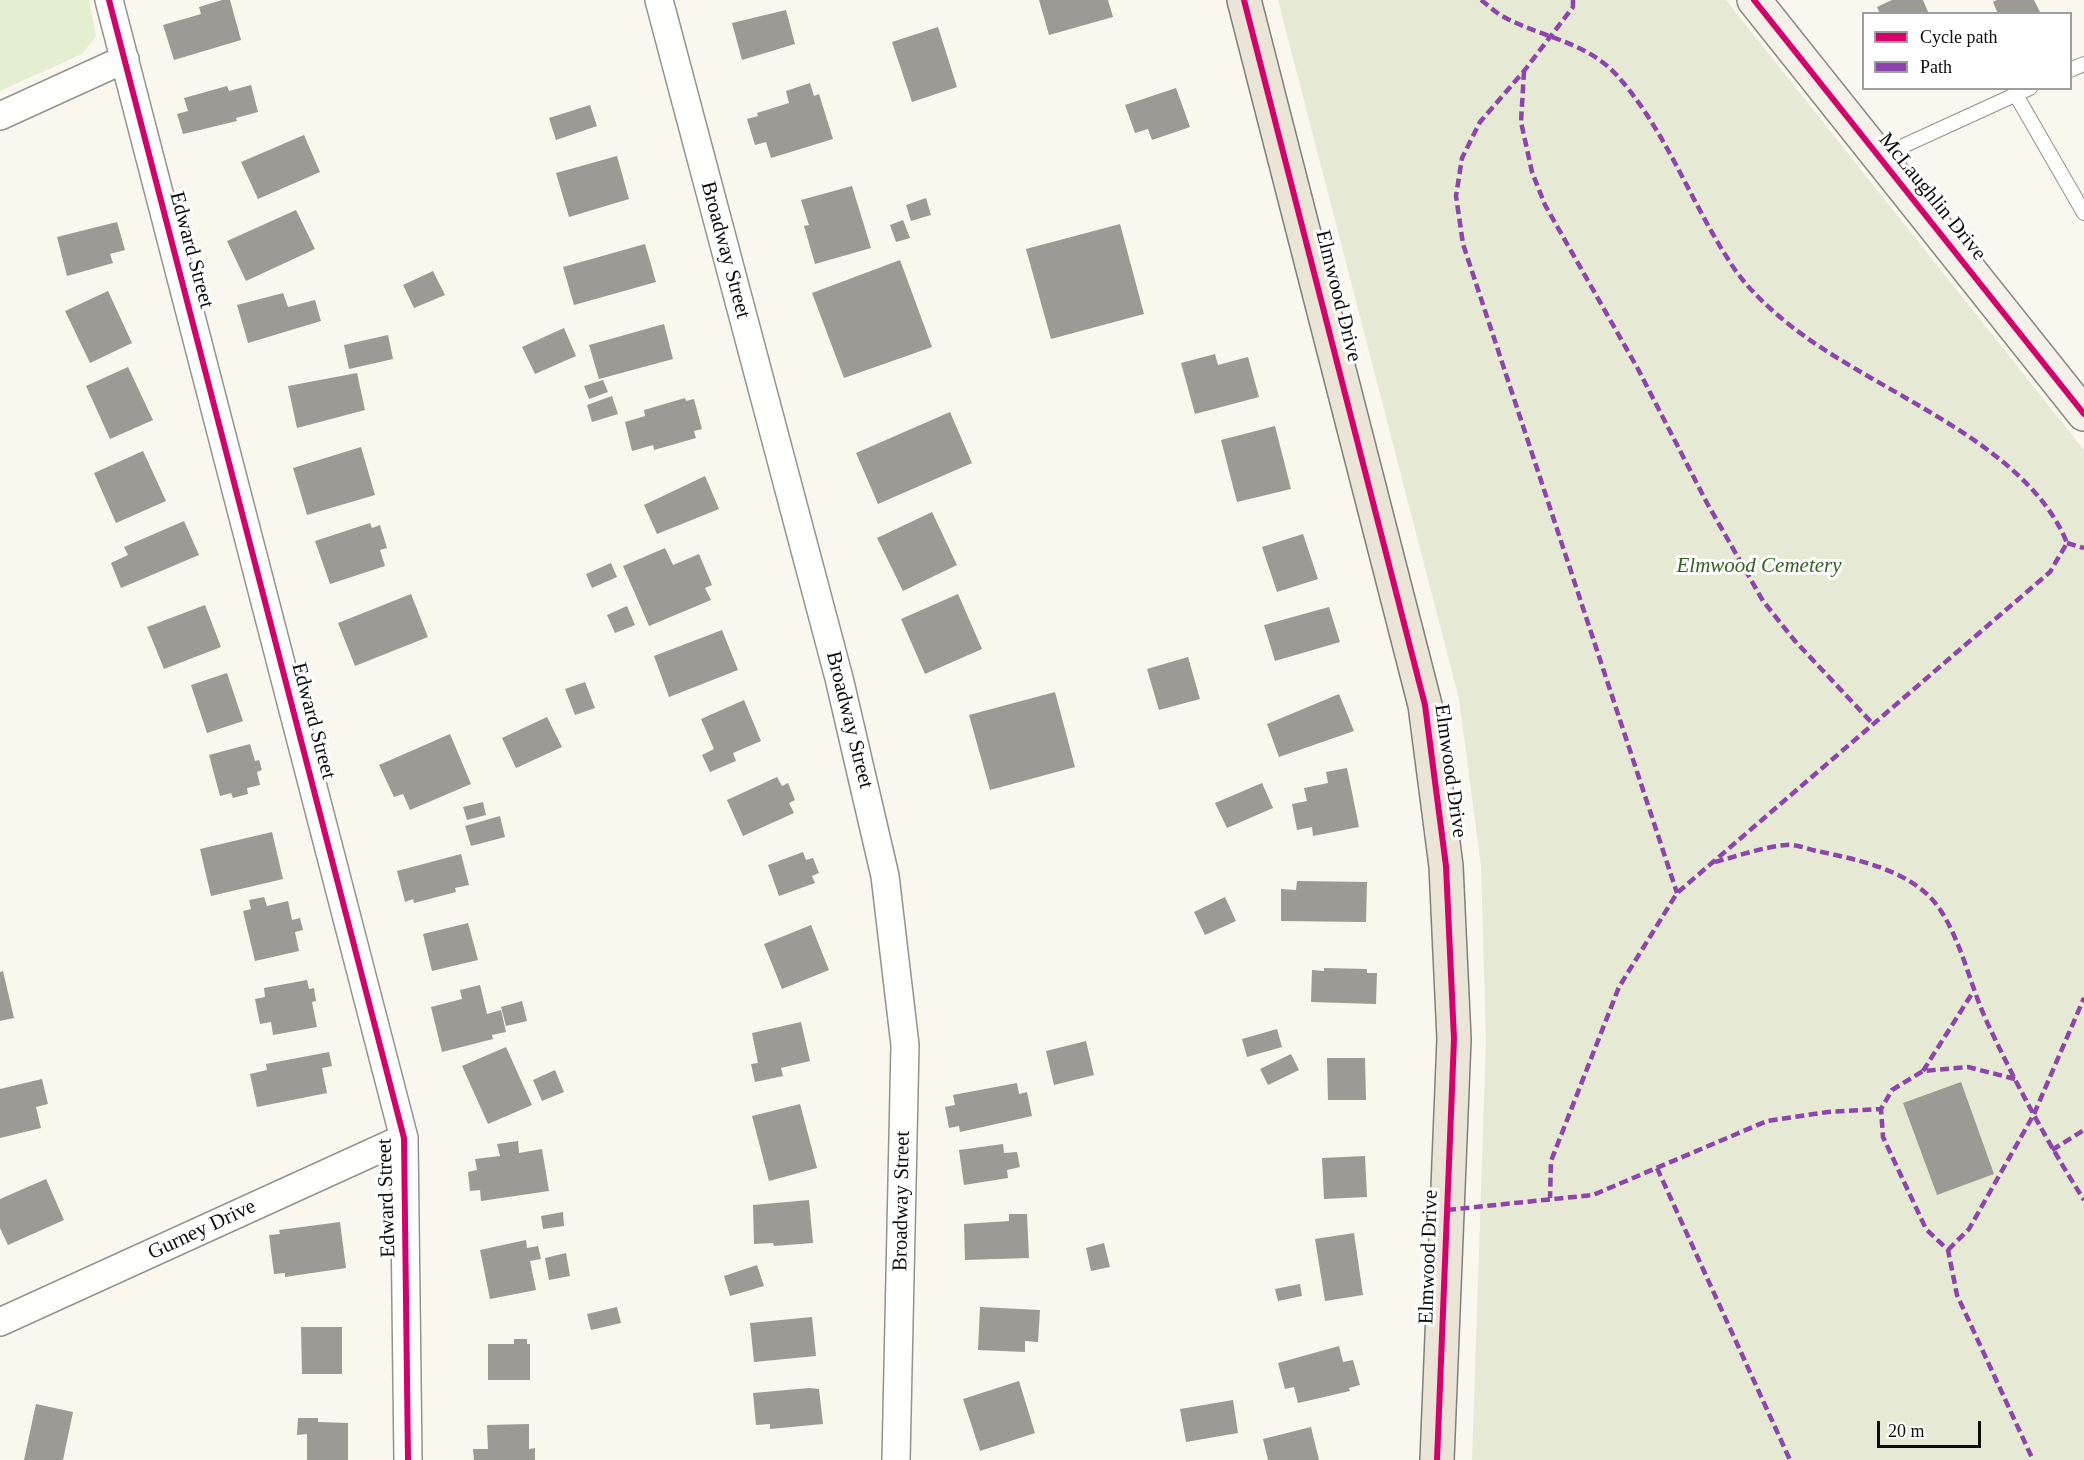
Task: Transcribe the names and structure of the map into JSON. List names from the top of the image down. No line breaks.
{"streets":{"main road":["McLaughlin Drive","Elmwood Drive"],"street":["Edward Street","Broadway Street","Gurney Drive"]},"crossings":[["Edward Street","Gurney Drive"]],"parks":["Elmwood Cemetery"],"legend":["Cycle path","Path"],"scale_bar":"20 m"}
